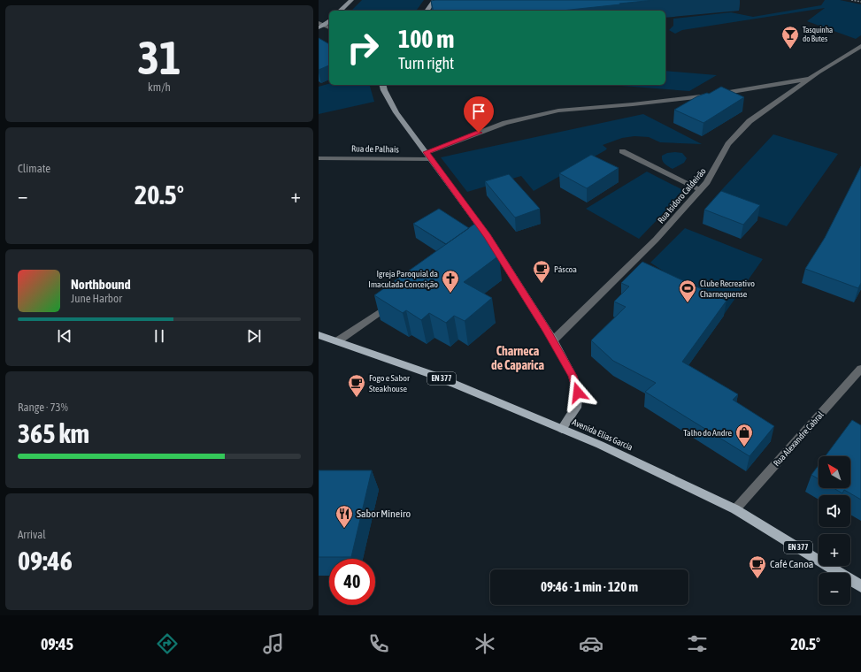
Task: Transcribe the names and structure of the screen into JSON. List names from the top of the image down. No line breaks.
{"streets":{"main road":["EN 377","Avenida Elias Garcia"],"street":["Rua de Palhais","Rua Isidoro Caldeirão","Rua Alexandre Cabral"]},"crossings":[["Avenida Elias Garcia","Rua Alexandre Cabral"]],"districts":["Charneca de Caparica"],"places":{"bar":["Tasquinha do Butes"],"cafe":["Páscoa","Fogo e Sabor Steakhouse","Café Canoa"],"church":["Igreja Paroquial da Imaculada Conceição"],"sports":["Clube Recreativo Charnequense"],"shop":["Talho do Andre"],"restaurant":["Sabor Mineiro"]},"north":"top left","page":{"tile":[["31","km/h"],"Climate",["Range · 73%","365 km"],["Arrival","09:46"]],"turn":["100 m","Turn right"],"heat":["−","20.5°","+"],"song":["Northbound","June Harbor"],"map_buttons":["+","−"],"limit":"40","trip":"09:46 · 1 min · 120 m","tabs":["09:45","20.5°"]}}
